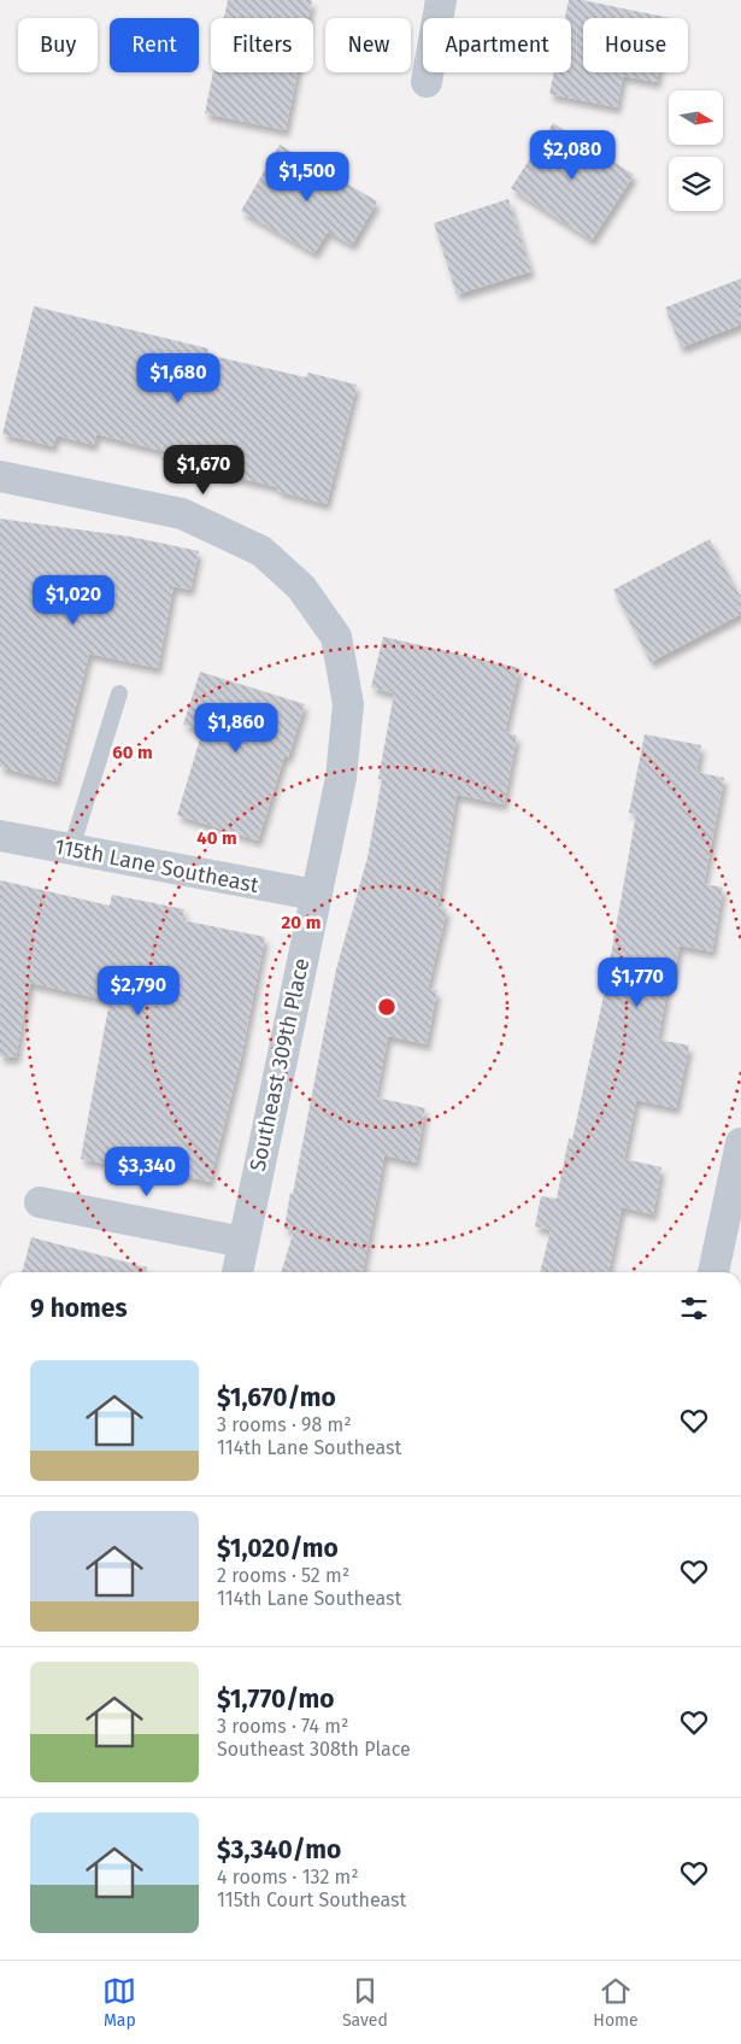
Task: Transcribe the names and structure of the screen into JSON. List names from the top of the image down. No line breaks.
{"streets":{"street":["115th Lane Southeast","Southeast 309th Place"]},"crossings":[["115th Lane Southeast","Southeast 309th Place"]],"north":"right","page":{"chip":["Buy","Rent","Filters","New","Apartment","House"],"price":["$2,080","$1,500","$1,680","$1,670","$1,020","$1,860","$1,770","$2,790","$3,340"],"heading":"9 homes","list":[{"name":"$1,670/mo","note":"3 rooms · 98 m² · 114th Lane Southeast"},{"name":"$1,020/mo","note":"2 rooms · 52 m² · 114th Lane Southeast"},{"name":"$1,770/mo","note":"3 rooms · 74 m² · Southeast 308th Place"},{"name":"$3,340/mo","note":"4 rooms · 132 m² · 115th Court Southeast"}],"tabs":["Map","Saved","Home"]},"rings":["60 m","40 m","20 m"]}
